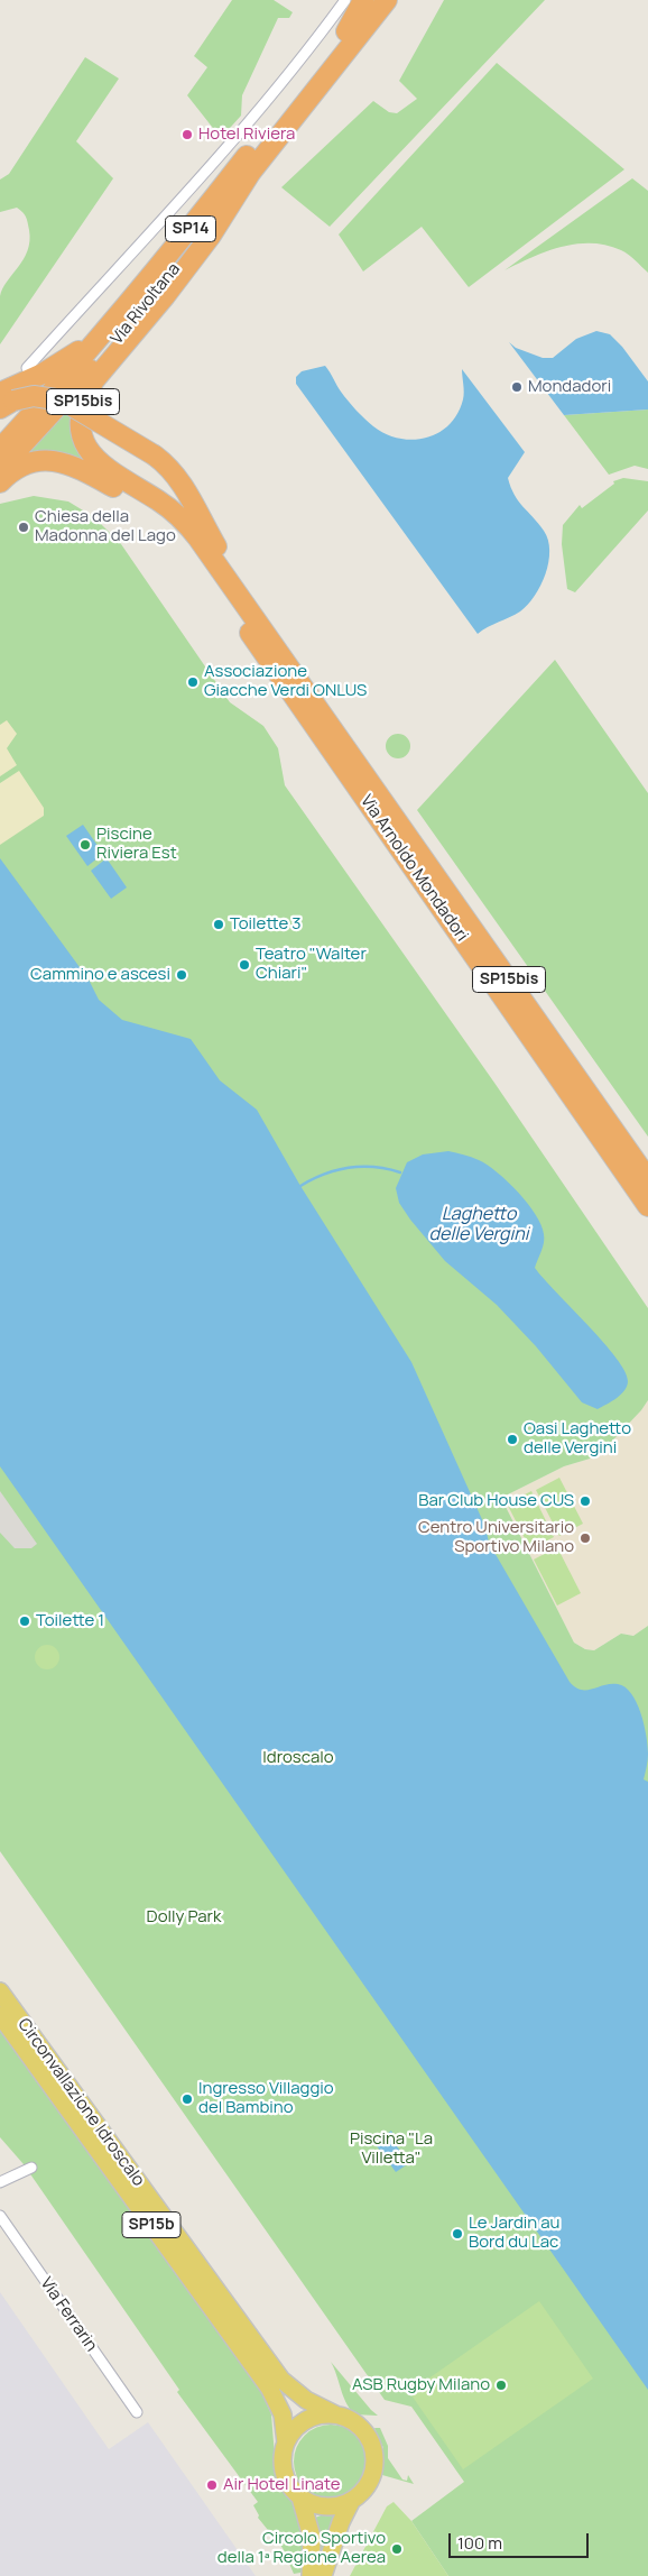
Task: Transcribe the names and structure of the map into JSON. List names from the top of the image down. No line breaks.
{"streets":{"highway":["SP14","Via Rivoltana","SP15bis","Via Arnoldo Mondadori"],"main road":["Circonvallazione Idroscalo","SP15b"],"street":["Via Ferrarin"]},"crossings":[["SP14","Via Rivoltana"],["SP14","SP15bis"],["Via Rivoltana","SP15bis"],["SP15bis","Via Arnoldo Mondadori"],["Circonvallazione Idroscalo","SP15b"]],"water":["Laghetto delle Vergini"],"parks":["Idroscalo","Dolly Park","Piscina \"La Villetta\""],"places":["Hotel Riviera","Mondadori","Chiesa della Madonna del Lago","Associazione Giacche Verdi ONLUS","Piscine Riviera Est","Toilette 3","Teatro \"Walter Chiari\"","Cammino e ascesi","Oasi Laghetto delle Vergini","Bar Club House CUS","Centro Universitario Sportivo Milano","Toilette 1","Ingresso Villaggio del Bambino","Le Jardin au Bord du Lac","ASB Rugby Milano","Air Hotel Linate","Circolo Sportivo della 1ª Regione Aerea"],"scale_bar":"100 m"}
